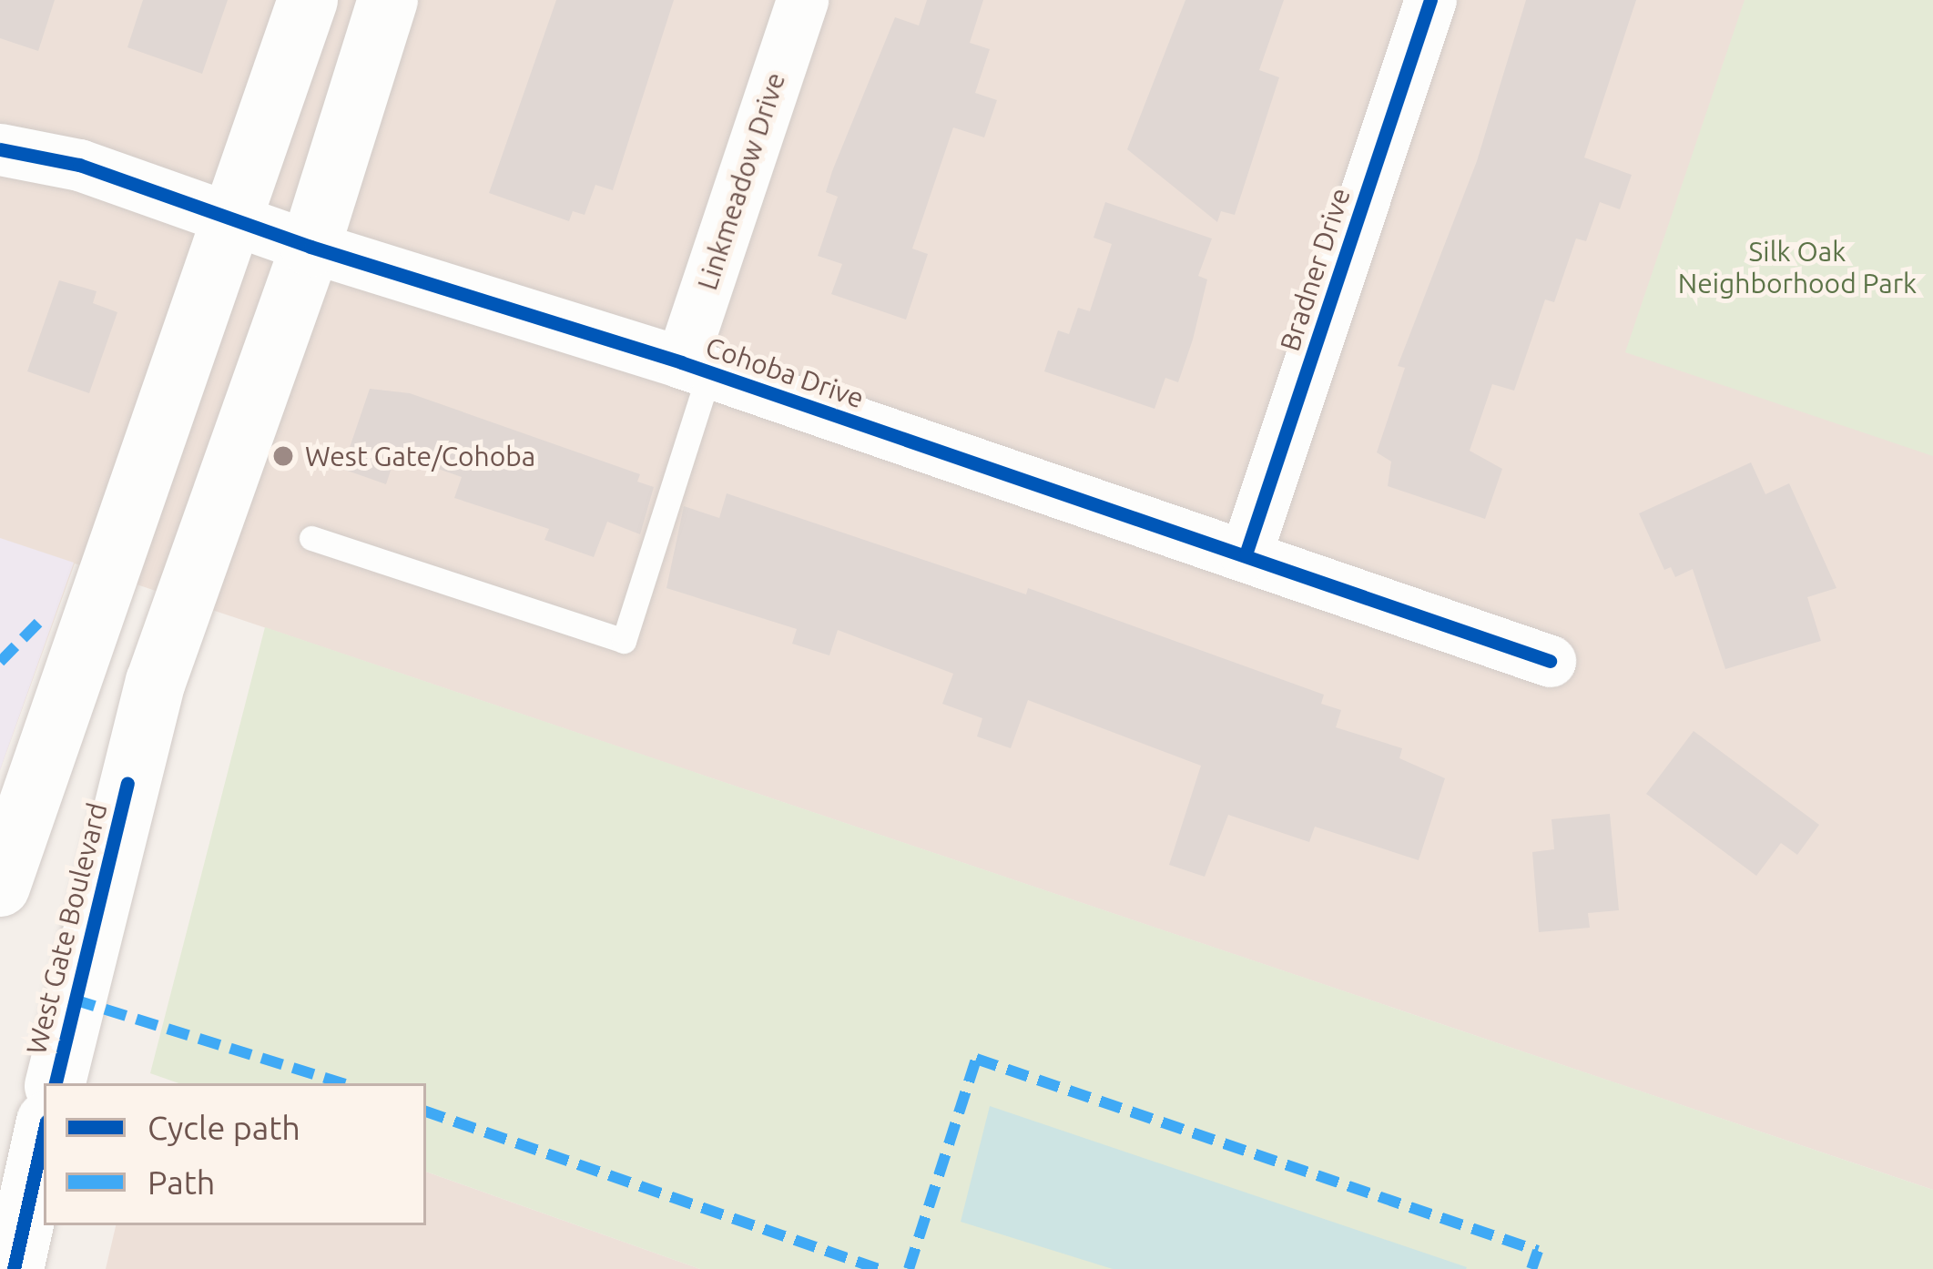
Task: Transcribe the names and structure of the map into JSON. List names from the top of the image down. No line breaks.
{"streets":{"main road":["West Gate Boulevard"],"street":["Linkmeadow Drive","Bradner Drive","Cohoba Drive"]},"crossings":[["Linkmeadow Drive","Cohoba Drive"],["Bradner Drive","Cohoba Drive"],["Cohoba Drive","West Gate Boulevard"]],"parks":["Silk Oak Neighborhood Park"],"places":["West Gate/Cohoba"],"legend":["Cycle path","Path"]}
